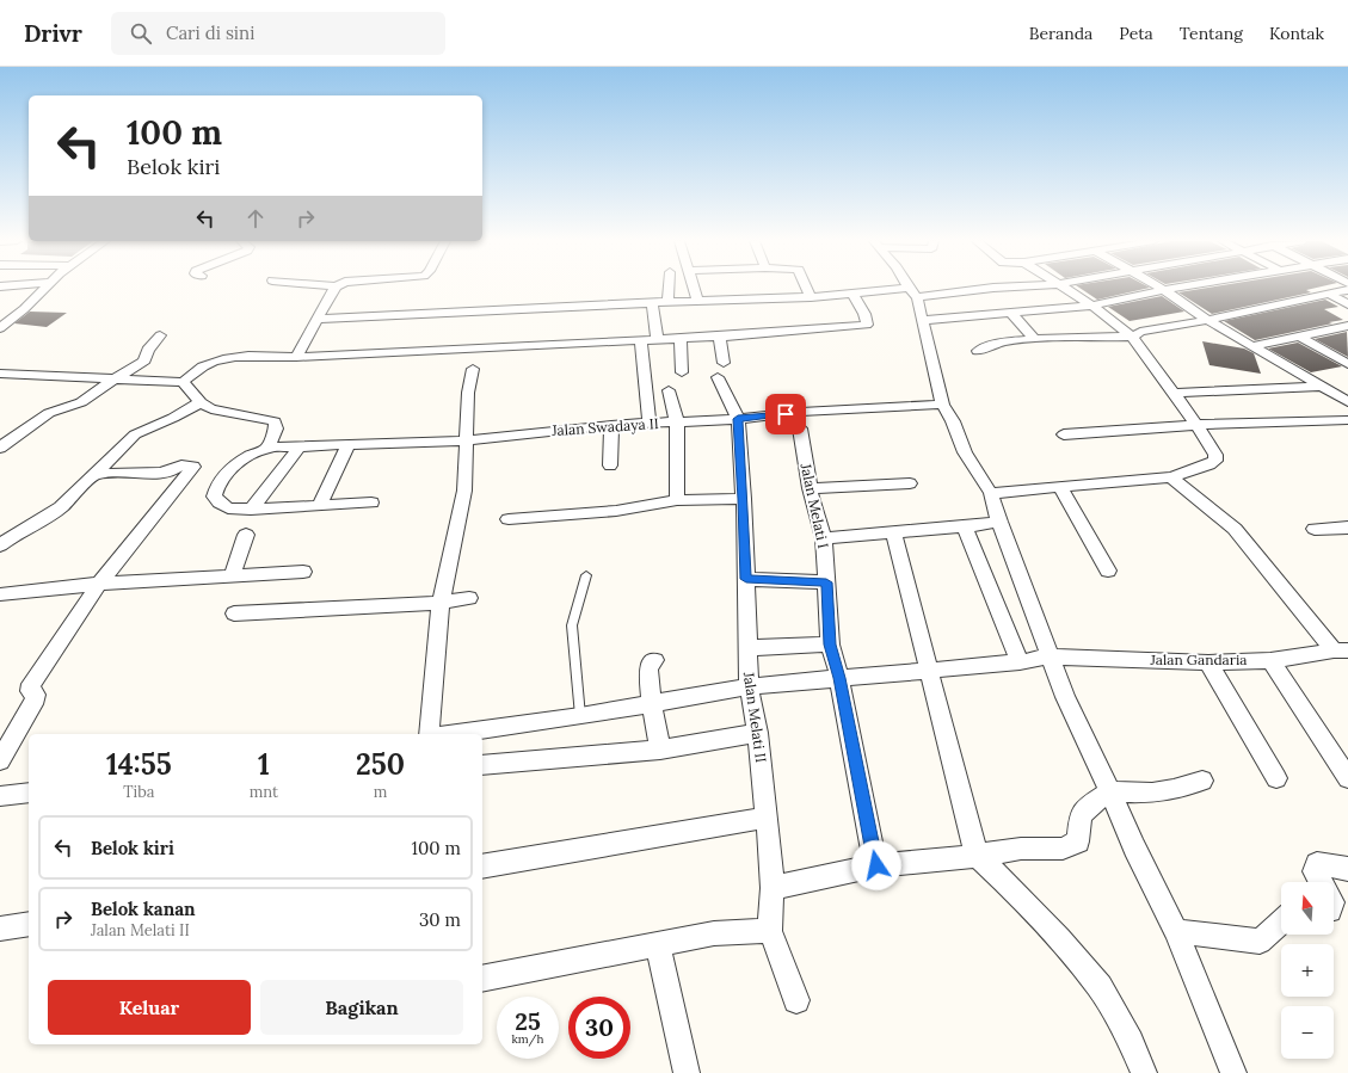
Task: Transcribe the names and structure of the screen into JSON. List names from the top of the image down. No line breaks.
{"streets":{"street":["Jalan Swadaya II","Jalan Melati I","Jalan Gandaria","Jalan Melati II"]},"crossings":[["Jalan Swadaya II","Jalan Melati II"],["Jalan Melati I","Jalan Gandaria"],["Jalan Gandaria","Jalan Melati II"]],"north":"top","page":{"header":"Drivr","search":"Cari di sini","nav":["Beranda","Peta","Tentang","Kontak"],"turn":["100 m","Belok kiri"],"eta":["14:55","Tiba","1","mnt","250","m"],"list":[{"name":"Belok kiri","value":"100 m"},{"name":"Belok kanan","note":"Jalan Melati II","value":"30 m"}],"map_buttons":["+","−"],"buttons":["Keluar","Bagikan"],"speed":"25 km/h","limit":"30"}}
